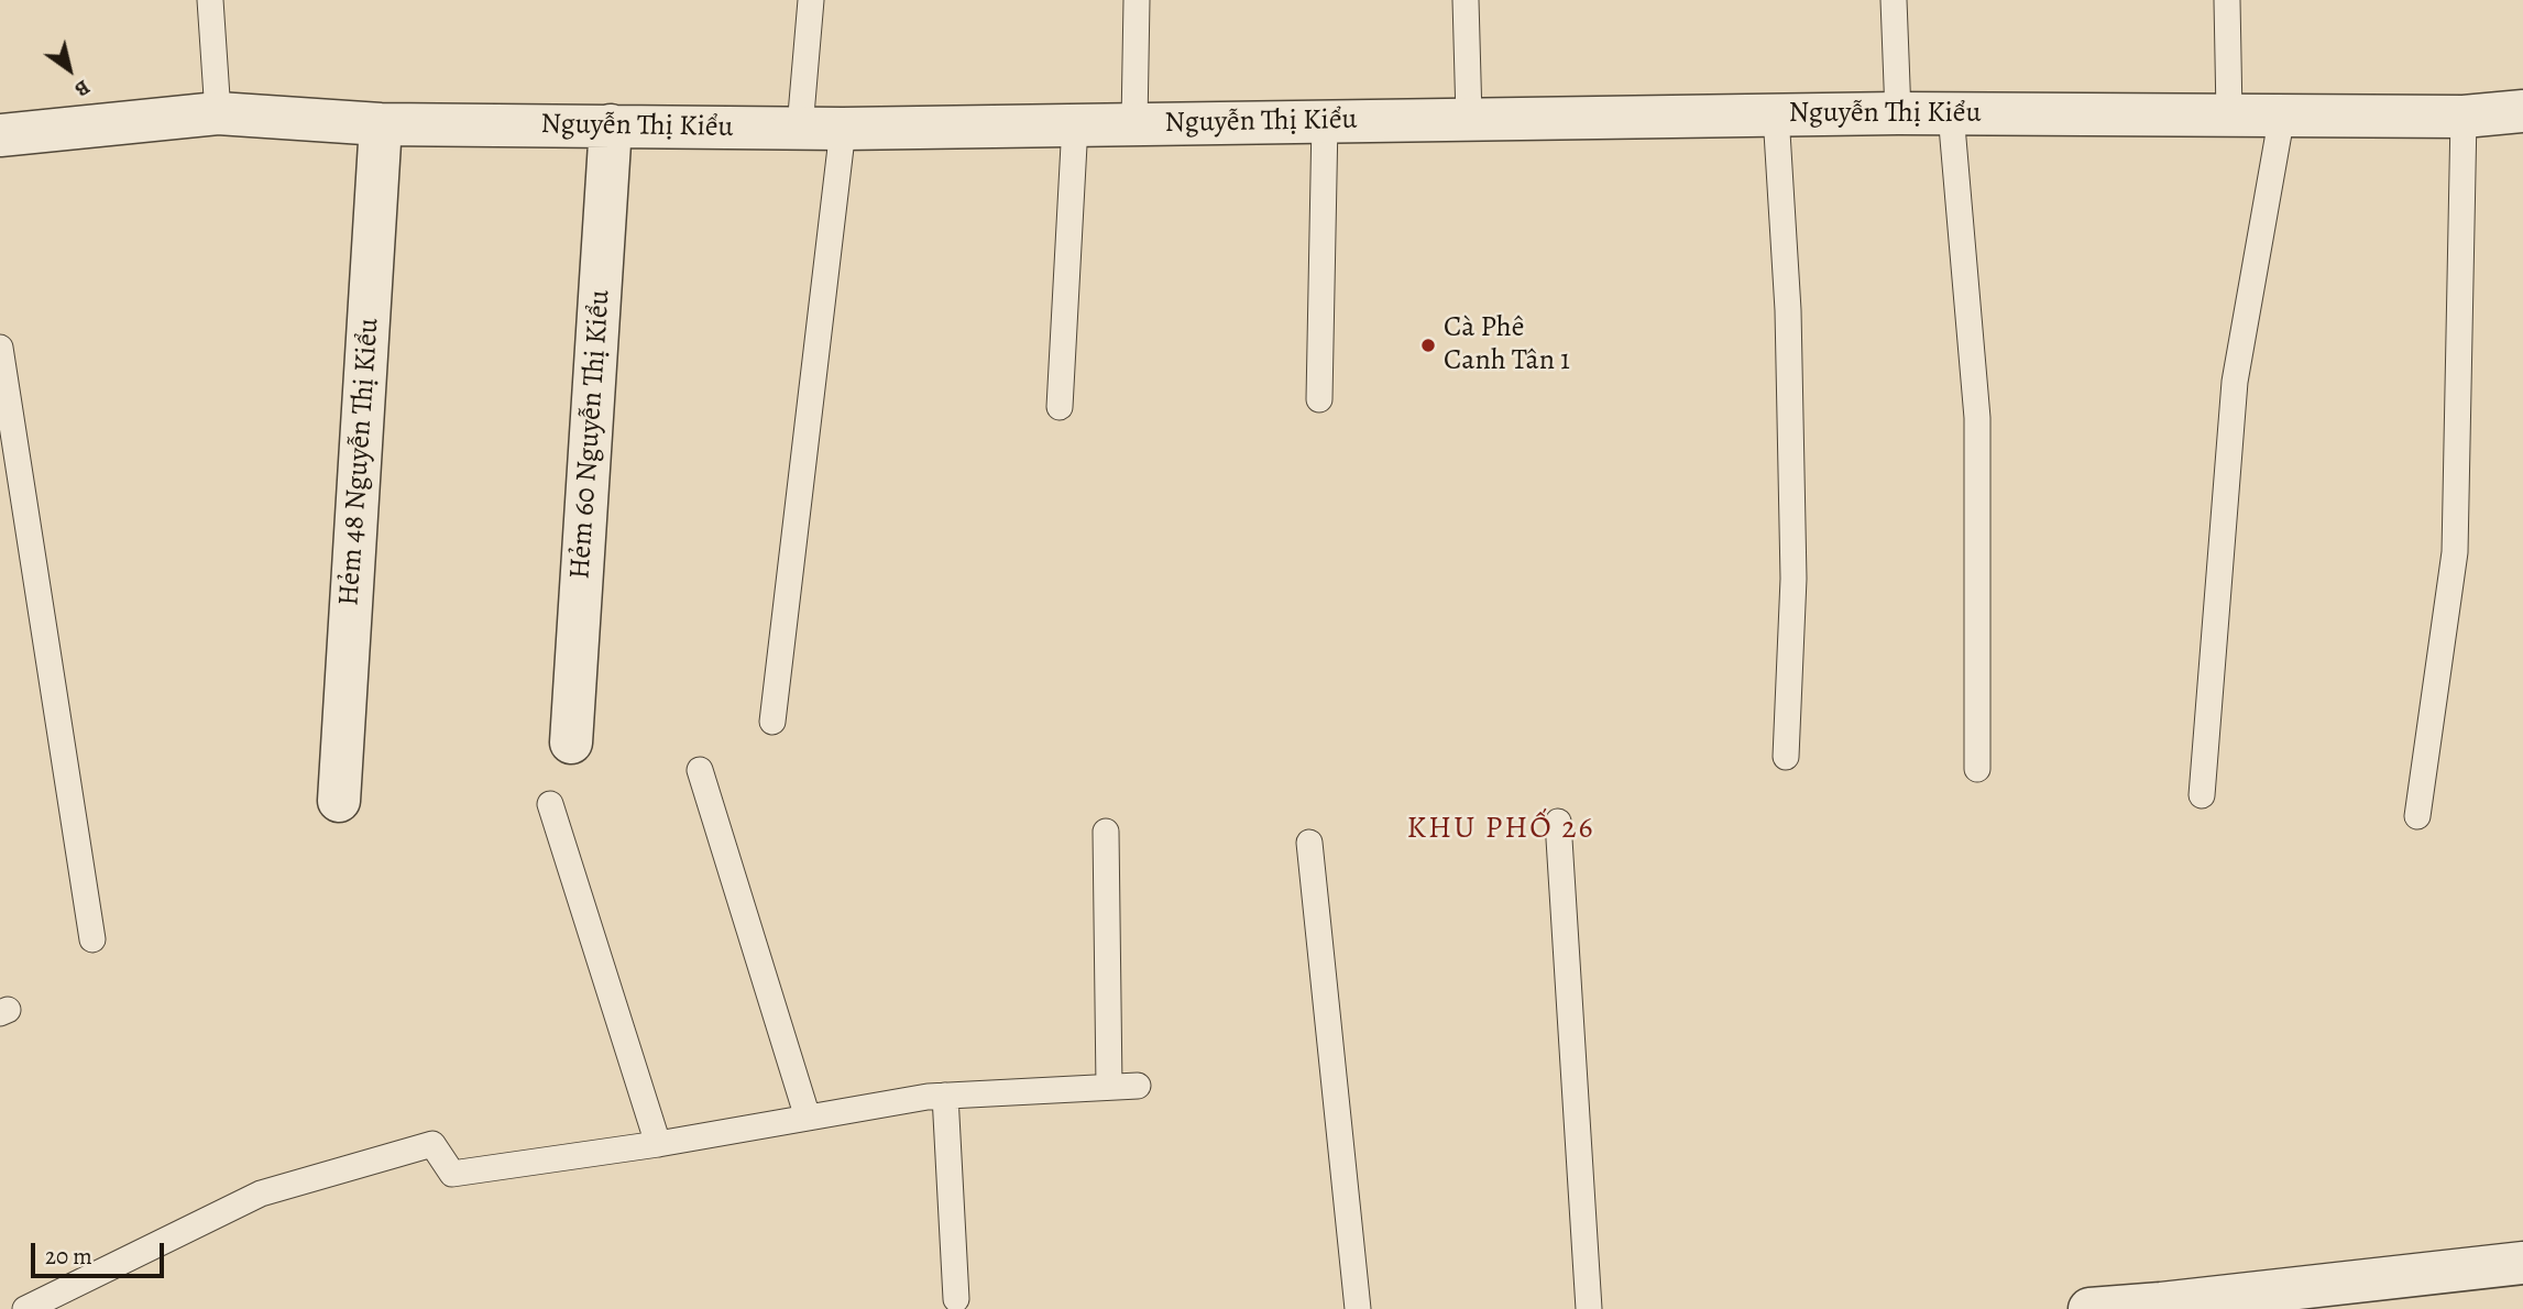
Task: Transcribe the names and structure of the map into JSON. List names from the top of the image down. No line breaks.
{"streets":{"street":["Nguyễn Thị Kiểu","Hẻm 60 Nguyễn Thị Kiểu","Hẻm 48 Nguyễn Thị Kiểu"]},"crossings":[["Nguyễn Thị Kiểu","Hẻm 60 Nguyễn Thị Kiểu"],["Nguyễn Thị Kiểu","Hẻm 48 Nguyễn Thị Kiểu"]],"districts":["KHU PHỐ 26"],"places":["Cà Phê Canh Tân 1"],"scale_bar":"20 m","north":"bottom right"}
